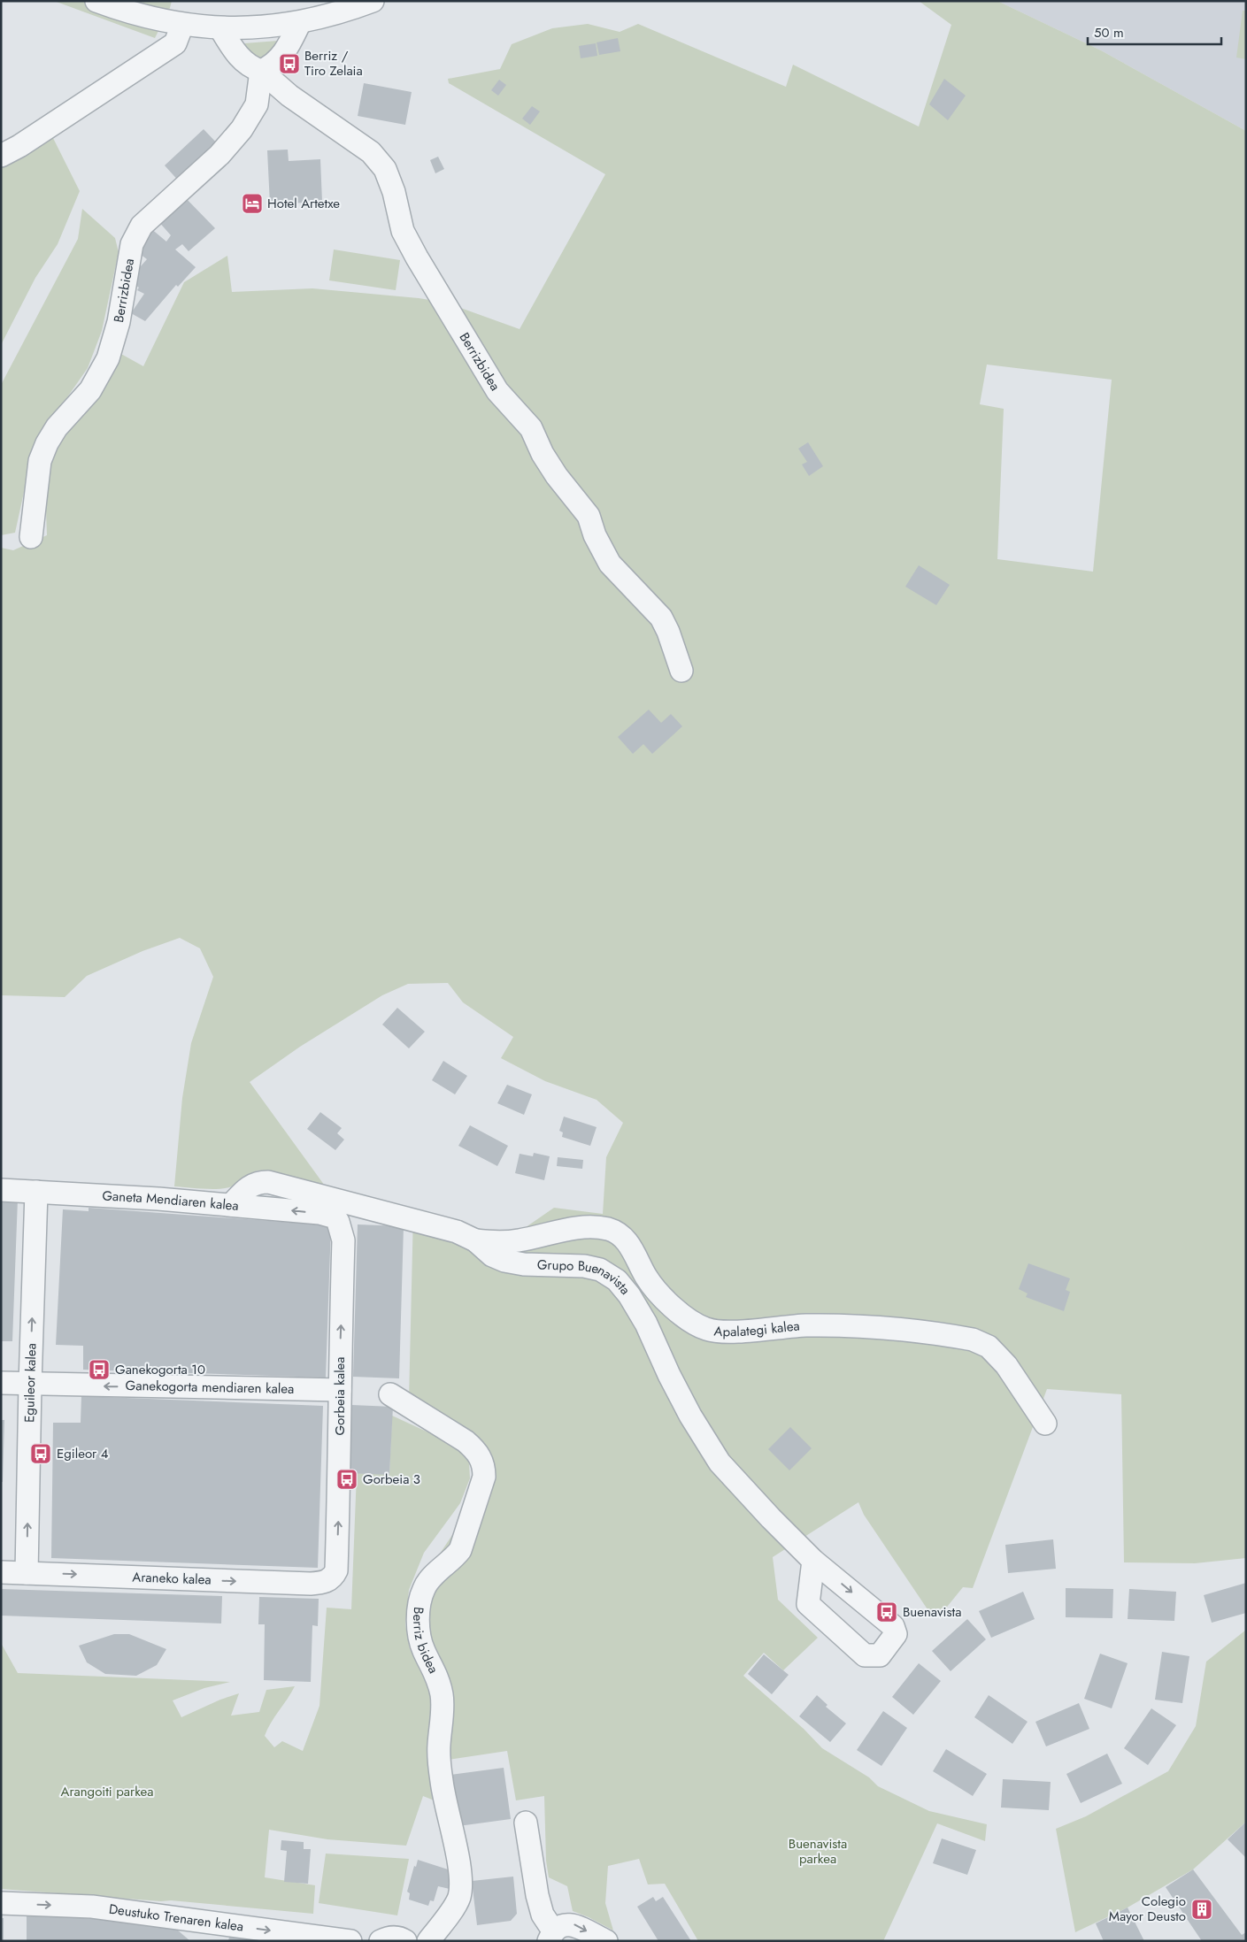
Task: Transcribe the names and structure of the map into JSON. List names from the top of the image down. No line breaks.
{"streets":{"street":["Berrizbidea","Ganeta Mendiaren kalea","Grupo Buenavista","Apalategi kalea","Eguileor kalea","Ganekogorta mendiaren kalea","Gorbeia kalea","Araneko kalea","Berriz bidea","Deustuko Trenaren kalea"]},"crossings":[["Ganeta Mendiaren kalea","Grupo Buenavista"],["Ganeta Mendiaren kalea","Eguileor kalea"],["Ganeta Mendiaren kalea","Gorbeia kalea"],["Grupo Buenavista","Apalategi kalea"],["Eguileor kalea","Ganekogorta mendiaren kalea"],["Eguileor kalea","Araneko kalea"],["Ganekogorta mendiaren kalea","Gorbeia kalea"],["Gorbeia kalea","Araneko kalea"]],"one_way":["Eguileor kalea","Ganekogorta mendiaren kalea","Gorbeia kalea","Araneko kalea","Deustuko Trenaren kalea"],"parks":["Arangoiti parkea","Buenavista parkea"],"places":{"bus stop":["Berriz / Tiro Zelaia","Ganekogorta 10","Egileor 4","Gorbeia 3","Buenavista"],"hotel":["Hotel Artetxe"],"building":["Colegio Mayor Deusto"]},"scale_bar":"50 m"}
